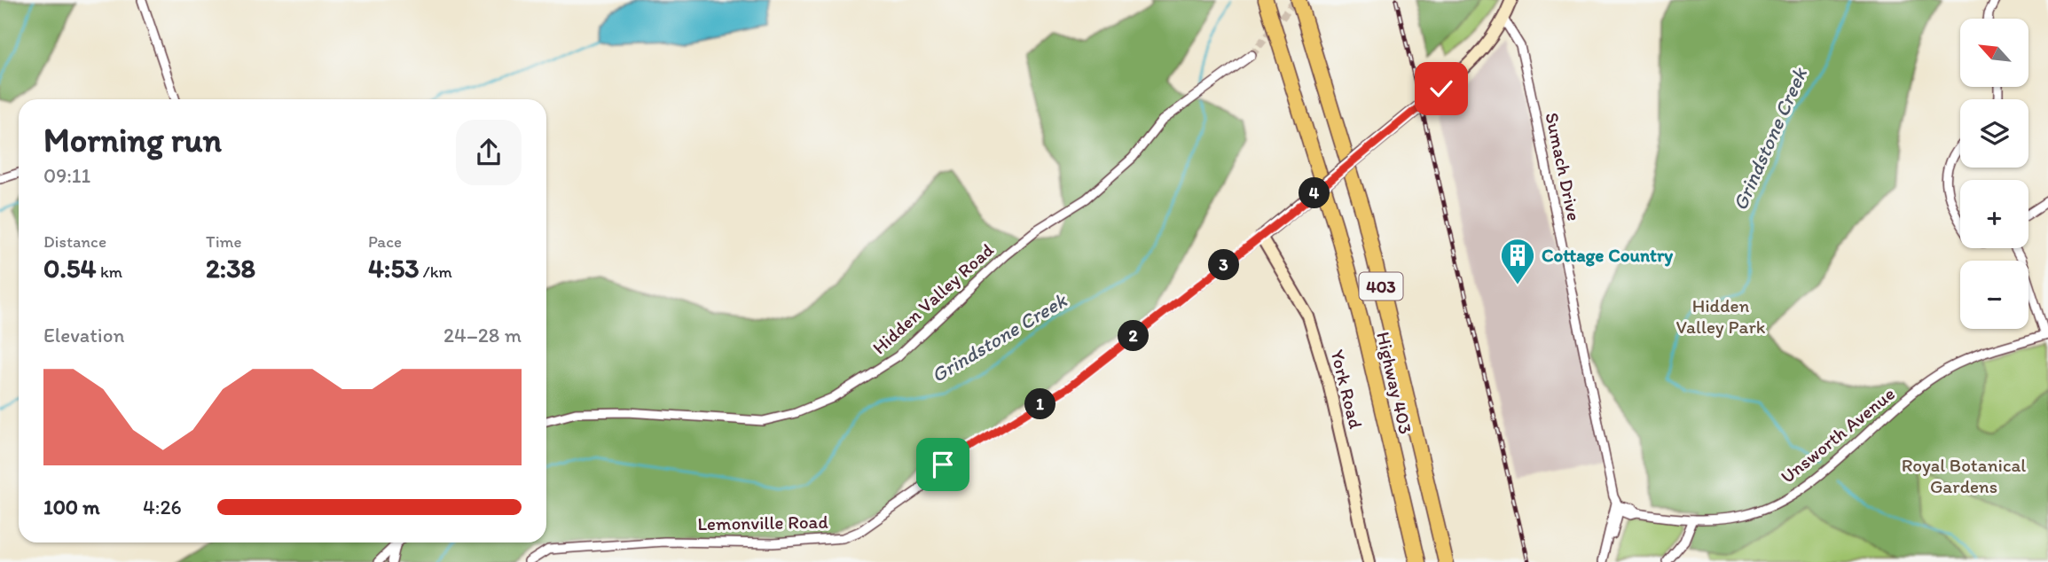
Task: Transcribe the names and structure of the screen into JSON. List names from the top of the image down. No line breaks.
{"streets":{"highway":["403","Highway 403"],"street":["Sumach Drive","Hidden Valley Road","York Road","Unsworth Avenue","Lemonville Road"]},"crossings":[["Sumach Drive","Unsworth Avenue"],["Sumach Drive","Lemonville Road"],["York Road","Lemonville Road"]],"water":["Grindstone Creek"],"parks":["Hidden Valley Park","Royal Botanical Gardens"],"places":{"building":["Cottage Country"]},"north":"top left","page":{"map_buttons":["+","−"],"heading":["Morning run","09:11"],"pins":["4","3","2","1"],"stats":[["Distance","0.54 km"],["Time","2:38"],["Pace","4:53 /km"]],"chart":["Elevation","24–28 m"],"list":[{"name":"100 m","note":"4:26"}]}}
